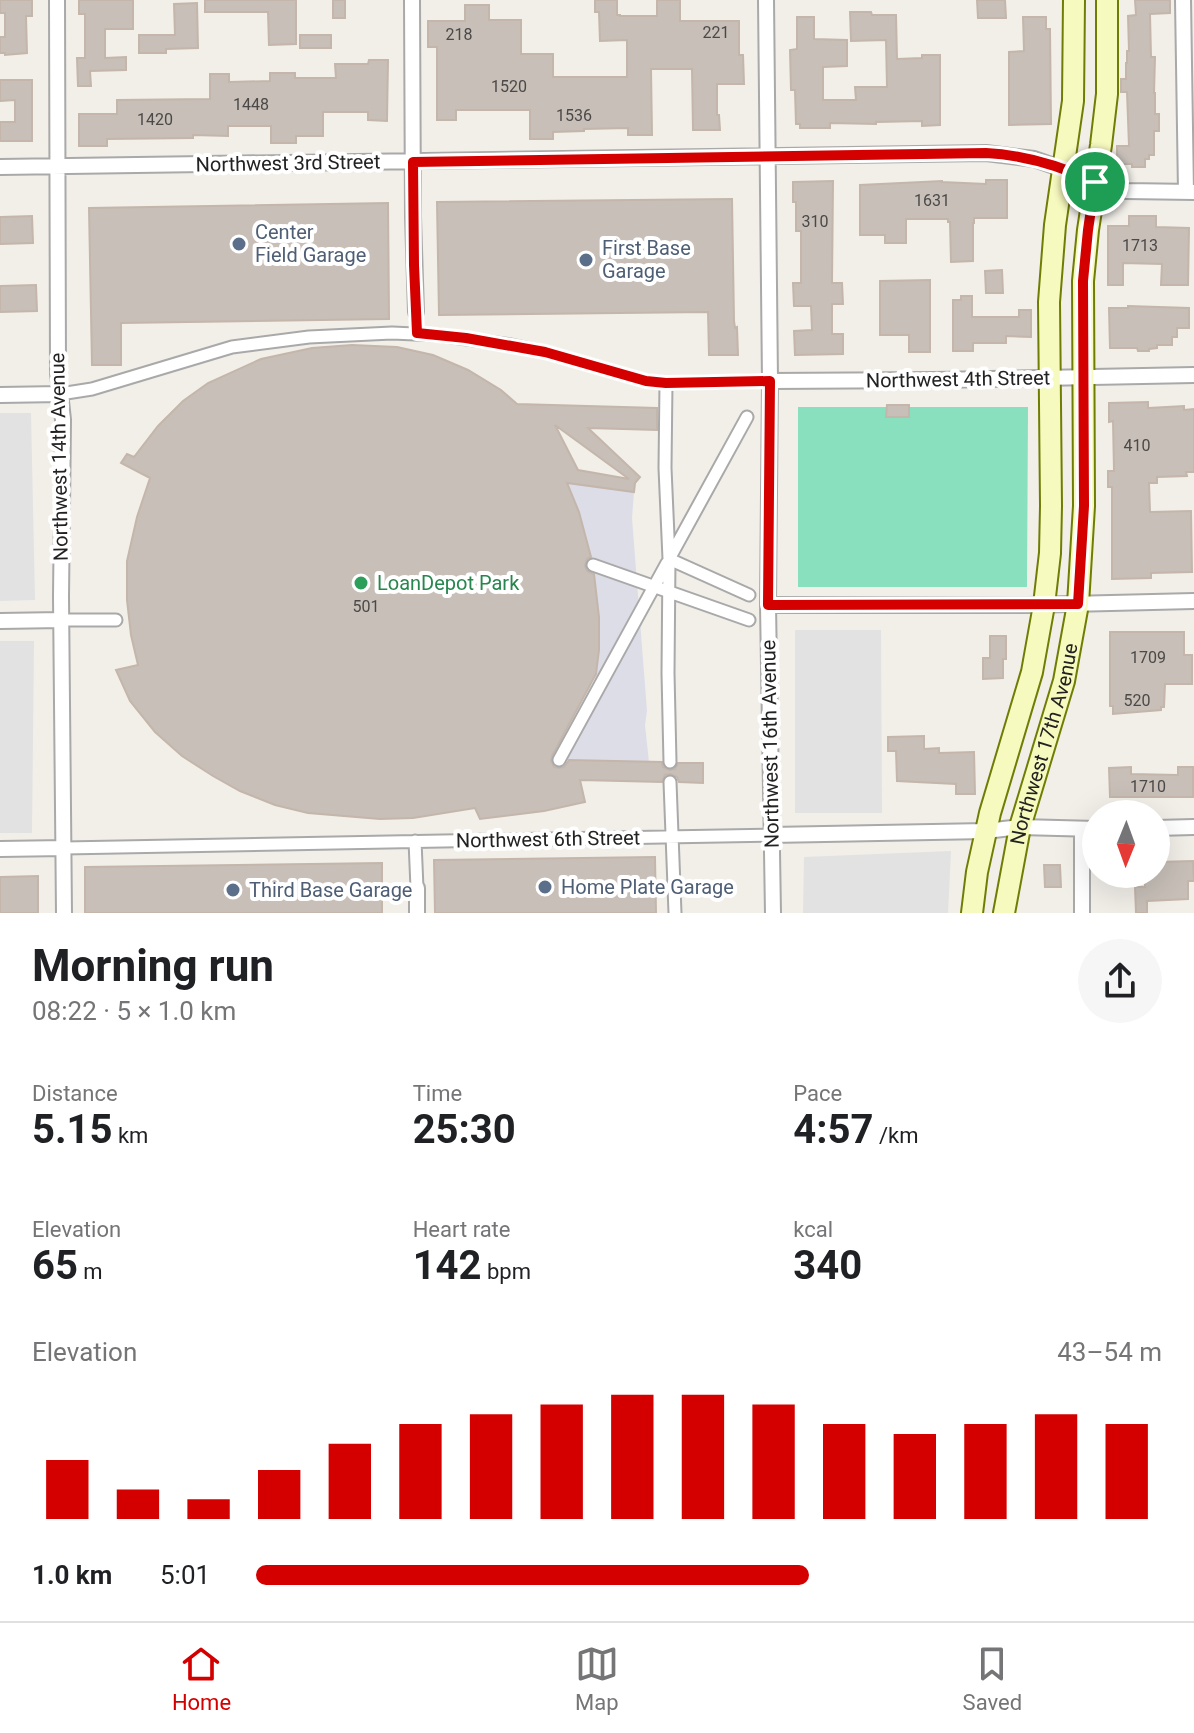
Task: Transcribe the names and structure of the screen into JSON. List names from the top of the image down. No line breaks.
{"streets":{"main road":["Northwest 17th Avenue"],"street":["Northwest 3rd Street","Northwest 4th Street","Northwest 14th Avenue","Northwest 16th Avenue","Northwest 6th Street"]},"crossings":[["Northwest 3rd Street","Northwest 14th Avenue"],["Northwest 3rd Street","Northwest 16th Avenue"],["Northwest 3rd Street","Northwest 17th Avenue"],["Northwest 4th Street","Northwest 16th Avenue"],["Northwest 4th Street","Northwest 17th Avenue"],["Northwest 14th Avenue","Northwest 6th Street"],["Northwest 16th Avenue","Northwest 6th Street"],["Northwest 17th Avenue","Northwest 6th Street"]],"places":["Center Field Garage","First Base Garage","LoanDepot Park","Home Plate Garage","Third Base Garage"],"house_numbers":["221","218","1520","1448","1536","1420","1631","310","1713","410","501","1709","520","1710"],"north":"bottom","page":{"heading":["Morning run","08:22 · 5 × 1.0 km"],"stats":[["Distance","5.15 km"],["Time","25:30"],["Pace","4:57 /km"],["Elevation","65 m"],["Heart rate","142 bpm"],["kcal","340"]],"chart":["Elevation","43–54 m"],"list":[{"name":"1.0 km","note":"5:01"}],"tabs":["Home","Map","Saved"]}}
